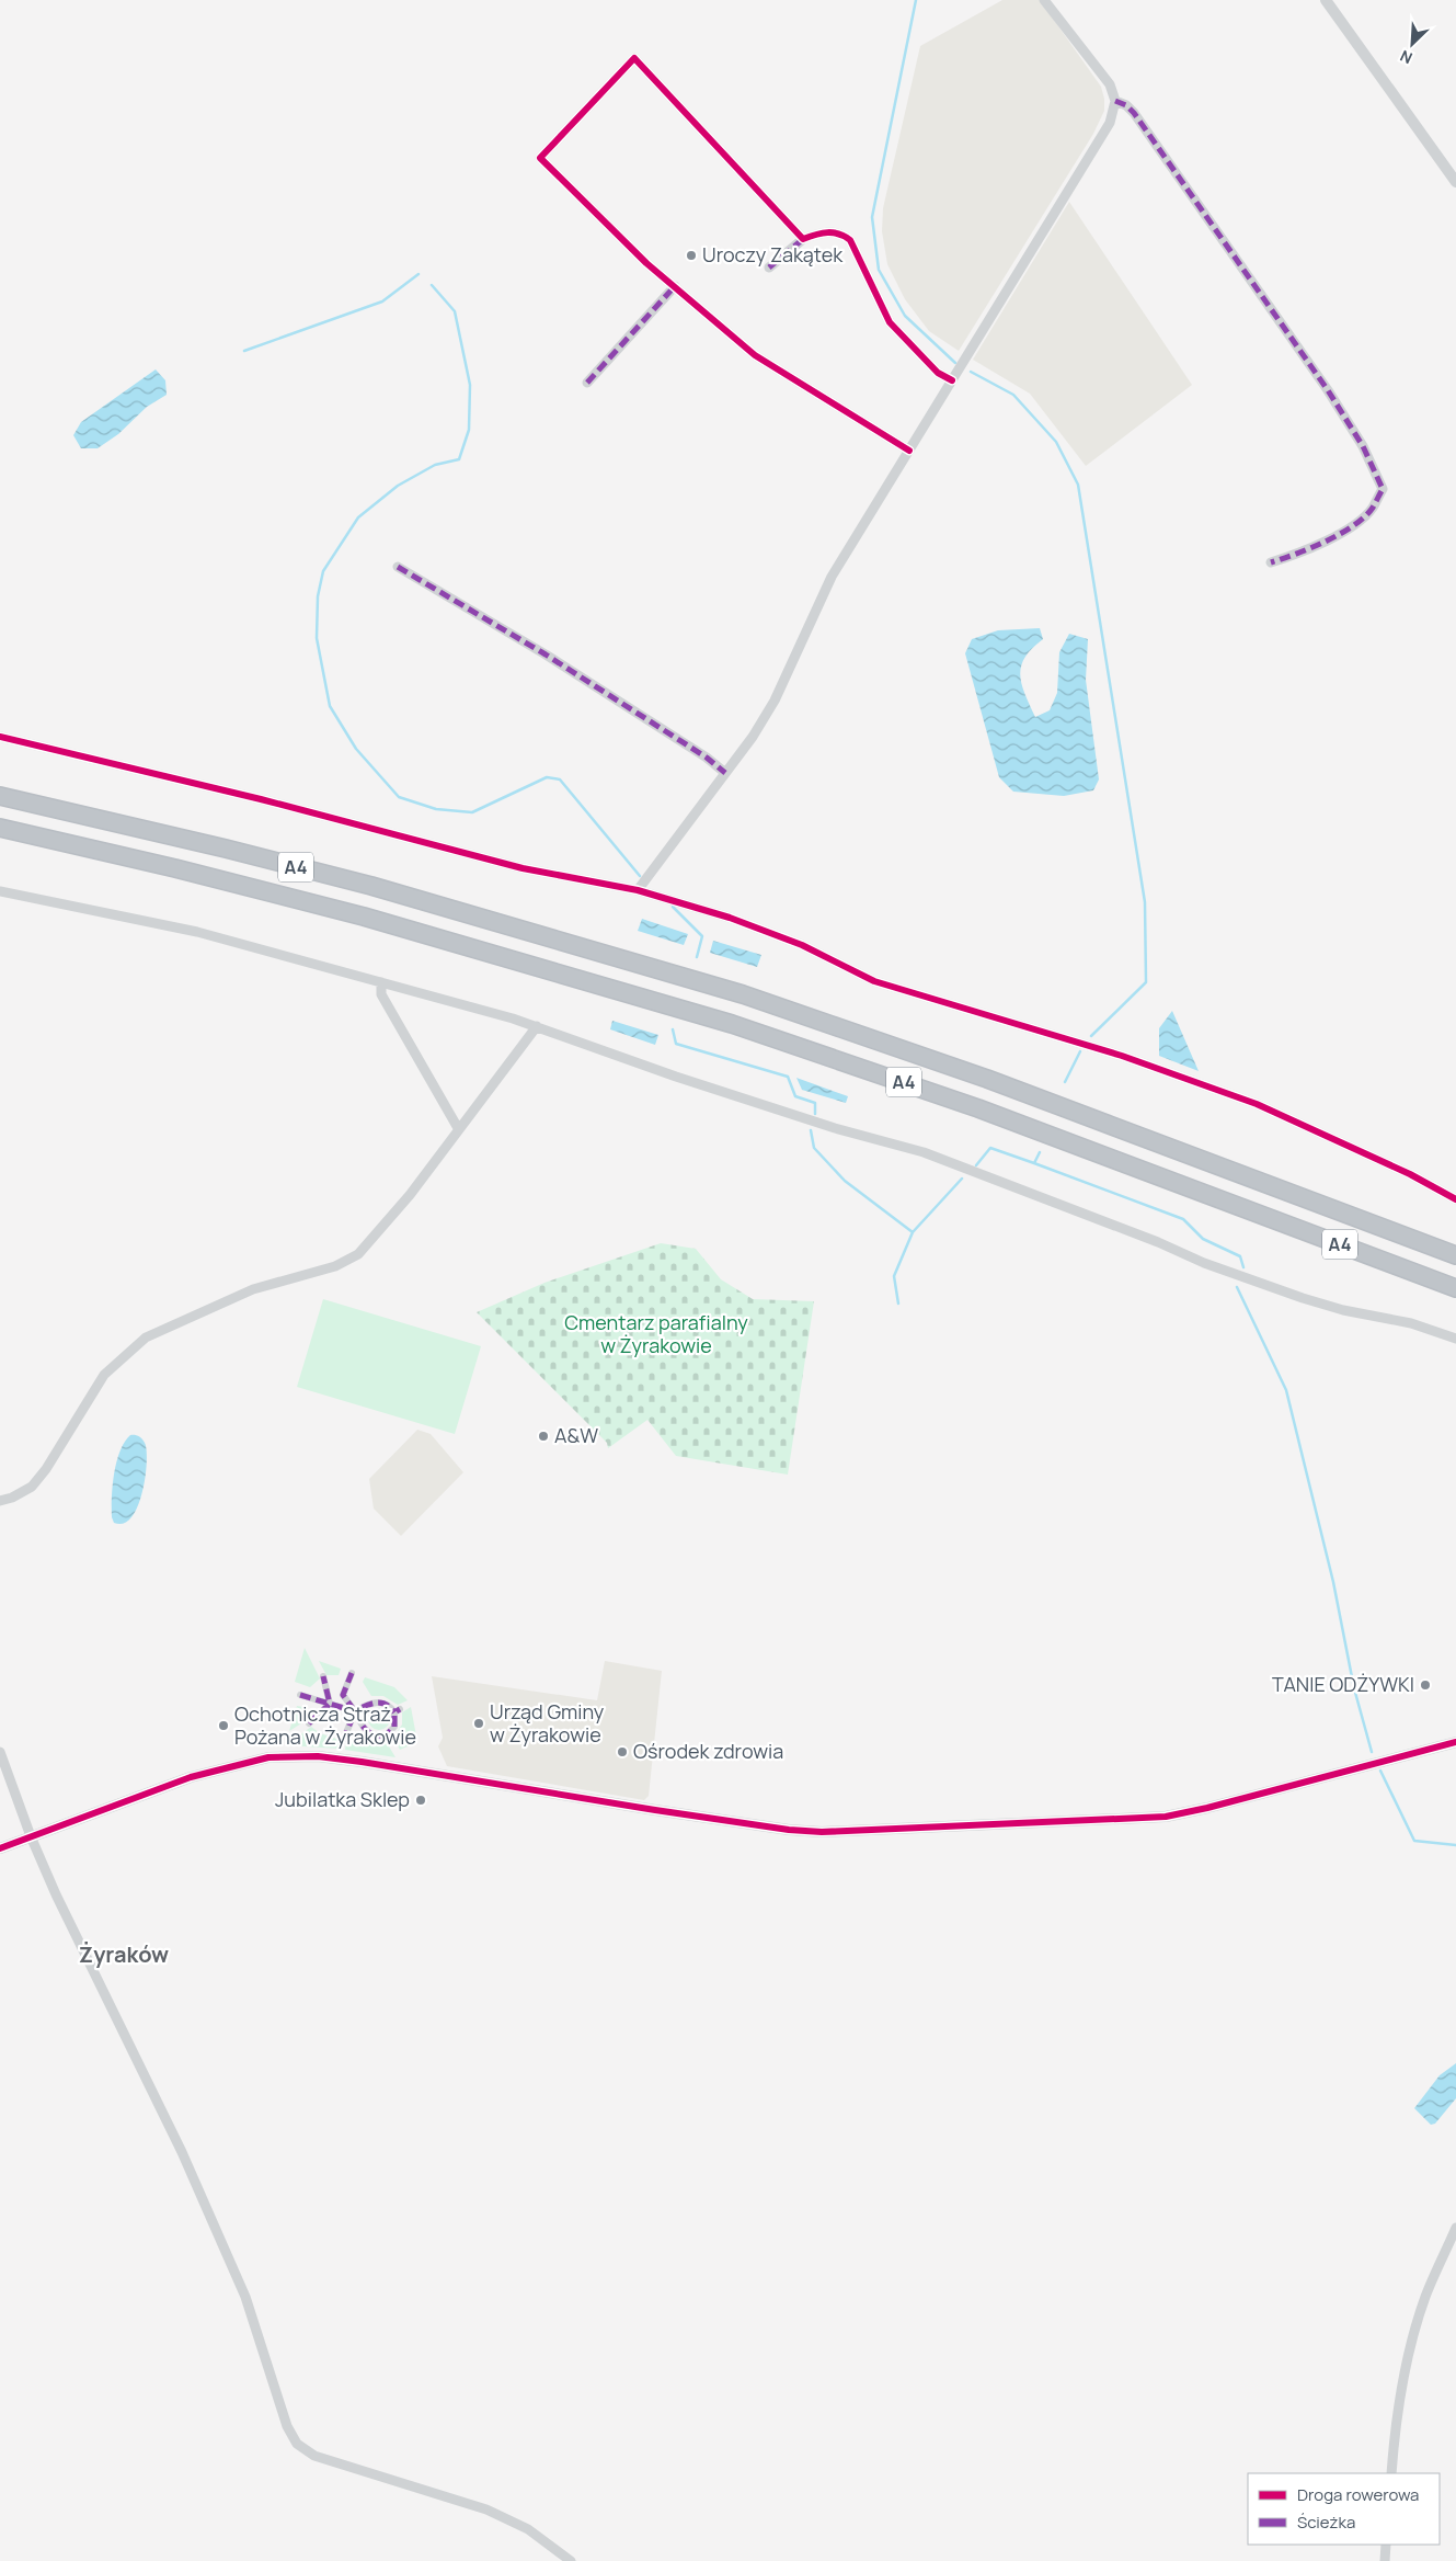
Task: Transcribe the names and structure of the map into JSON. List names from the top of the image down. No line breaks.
{"streets":{"highway":["A4"]},"districts":["Żyraków"],"parks":["Cmentarz parafialny w Żyrakowie"],"places":["Uroczy Zakątek","A&W","TANIE ODŻYWKI","Urząd Gminy w Żyrakowie","Ochotnicza Straż Pożana w Żyrakowie","Ośrodek zdrowia","Jubilatka Sklep"],"legend":["Droga rowerowa","Ścieżka"],"north":"bottom left"}
